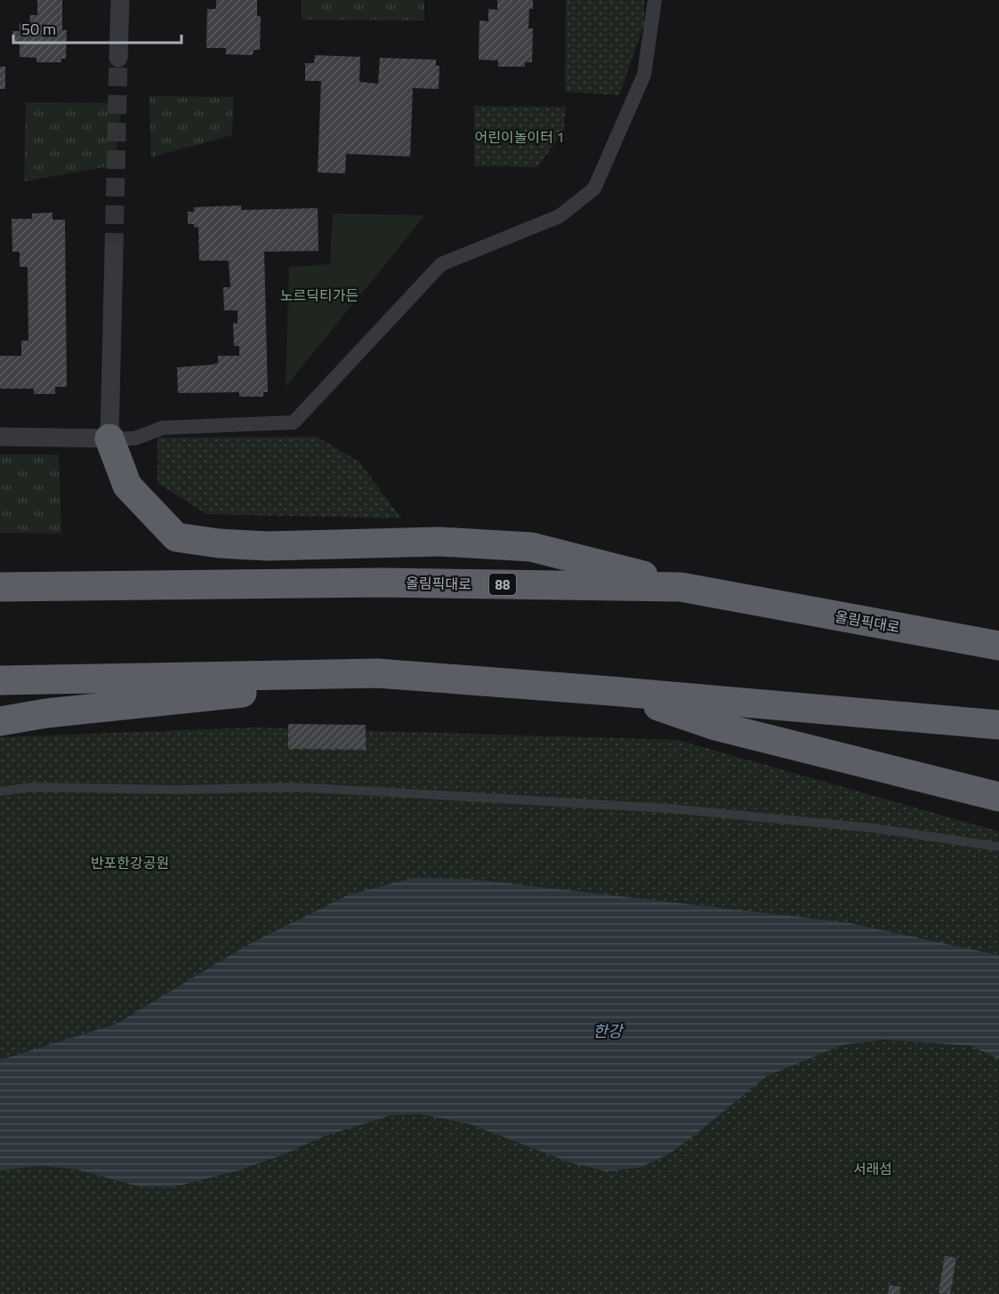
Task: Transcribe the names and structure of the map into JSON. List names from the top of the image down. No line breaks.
{"streets":{"highway":["올림픽대로","88"]},"water":["한강"],"parks":["어린이놀이터 1","노르딕티가든","반포한강공원","서래섬"],"scale_bar":"50 m"}
